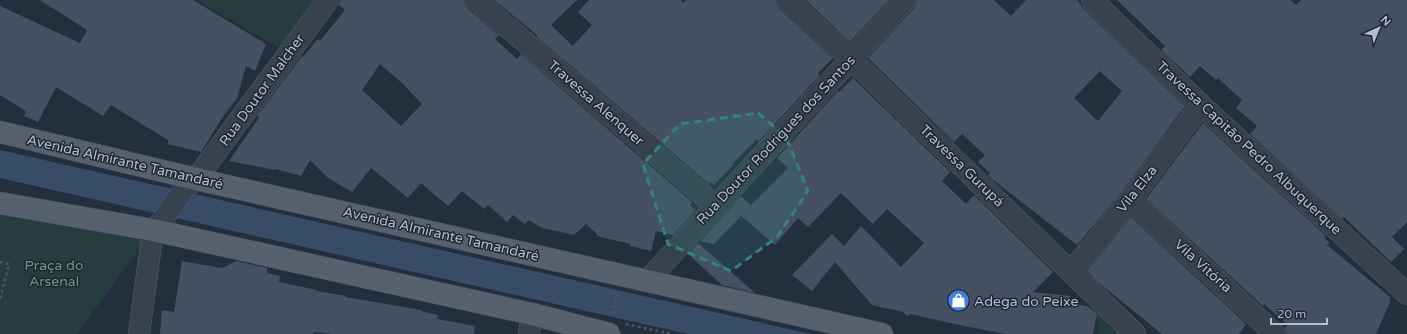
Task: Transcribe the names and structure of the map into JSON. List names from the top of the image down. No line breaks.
{"streets":{"main road":["Avenida Almirante Tamandaré"],"street":["Rua Doutor Malcher","Travessa Alenquer","Rua Doutor Rodrigues dos Santos","Travessa Capitão Pedro Albuquerque","Travessa Gurupá","Vila Elza","Vila Vitória"]},"crossings":[["Rua Doutor Malcher","Avenida Almirante Tamandaré"],["Travessa Alenquer","Rua Doutor Rodrigues dos Santos"],["Rua Doutor Rodrigues dos Santos","Avenida Almirante Tamandaré"],["Rua Doutor Rodrigues dos Santos","Travessa Gurupá"],["Travessa Capitão Pedro Albuquerque","Vila Elza"],["Travessa Gurupá","Vila Elza"],["Vila Elza","Vila Vitória"]],"parks":["Praça do Arsenal"],"places":{"shop":["Adega do Peixe"]},"scale_bar":"20 m","north":"top right"}
